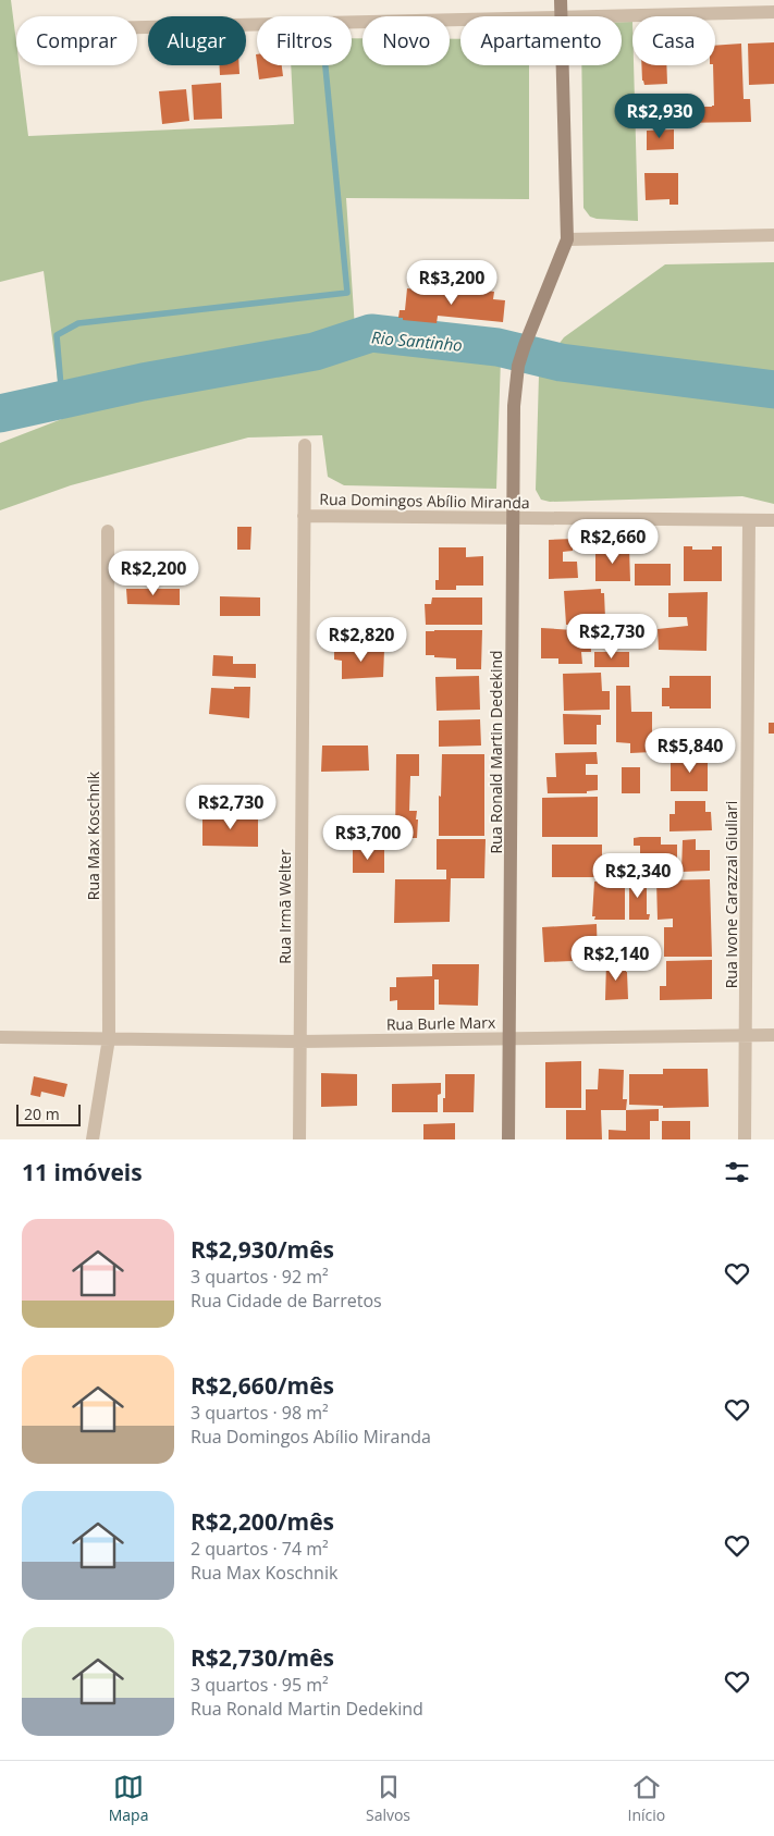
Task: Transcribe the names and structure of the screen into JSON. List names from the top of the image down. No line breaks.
{"streets":{"street":["Rua Domingos Abílio Miranda","Rua Ronald Martin Dedekind","Rua Max Koschnik","Rua Ivone Carazzai Giuliari","Rua Irmã Welter","Rua Burle Marx"]},"crossings":[["Rua Domingos Abílio Miranda","Rua Ronald Martin Dedekind"],["Rua Domingos Abílio Miranda","Rua Ivone Carazzai Giuliari"],["Rua Domingos Abílio Miranda","Rua Irmã Welter"],["Rua Ronald Martin Dedekind","Rua Burle Marx"],["Rua Max Koschnik","Rua Burle Marx"],["Rua Ivone Carazzai Giuliari","Rua Burle Marx"],["Rua Irmã Welter","Rua Burle Marx"]],"water":["Rio Santinho"],"scale_bar":"20 m","page":{"chip":["Comprar","Alugar","Filtros","Novo","Apartamento","Casa"],"price":["R$2,930","R$3,200","R$2,660","R$2,200","R$2,730","R$2,820","R$5,840","R$2,730","R$3,700","R$2,340","R$2,140"],"scale":"20 m","heading":"11 imóveis","list":[{"name":"R$2,930/mês","note":"3 quartos · 92 m² · Rua Cidade de Barretos"},{"name":"R$2,660/mês","note":"3 quartos · 98 m² · Rua Domingos Abílio Miranda"},{"name":"R$2,200/mês","note":"2 quartos · 74 m² · Rua Max Koschnik"},{"name":"R$2,730/mês","note":"3 quartos · 95 m² · Rua Ronald Martin Dedekind"}],"tabs":["Mapa","Salvos","Início"]}}
